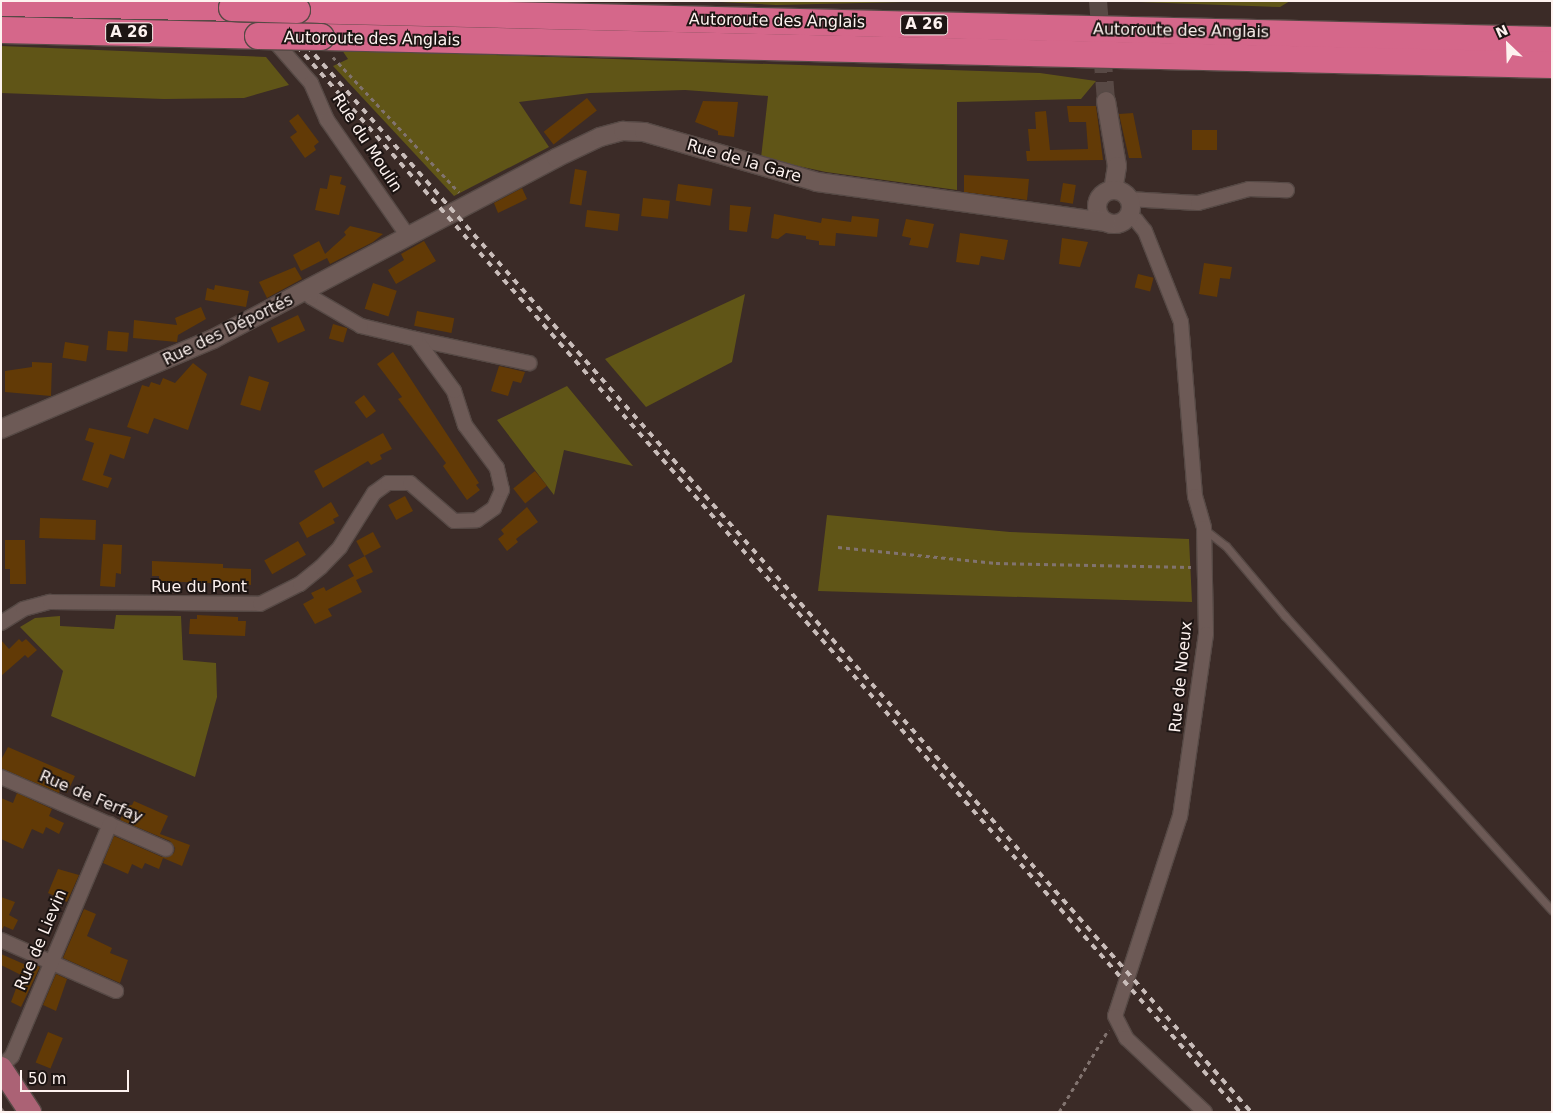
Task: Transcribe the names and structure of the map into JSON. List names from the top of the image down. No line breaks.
{"streets":{"highway":["Autoroute des Anglais","A 26"],"street":["Rue du Moulin","Rue de la Gare","Rue des Déportés","Rue du Pont","Rue de Noeux","Rue de Ferfay","Rue de Lievin"]},"crossings":[["Autoroute des Anglais","Rue du Moulin"],["Rue du Moulin","Rue des Déportés"],["Rue de la Gare","Rue des Déportés"],["Rue de la Gare","Rue de Noeux"],["Rue de Ferfay","Rue de Lievin"]],"scale_bar":"50 m","north":"top left"}
